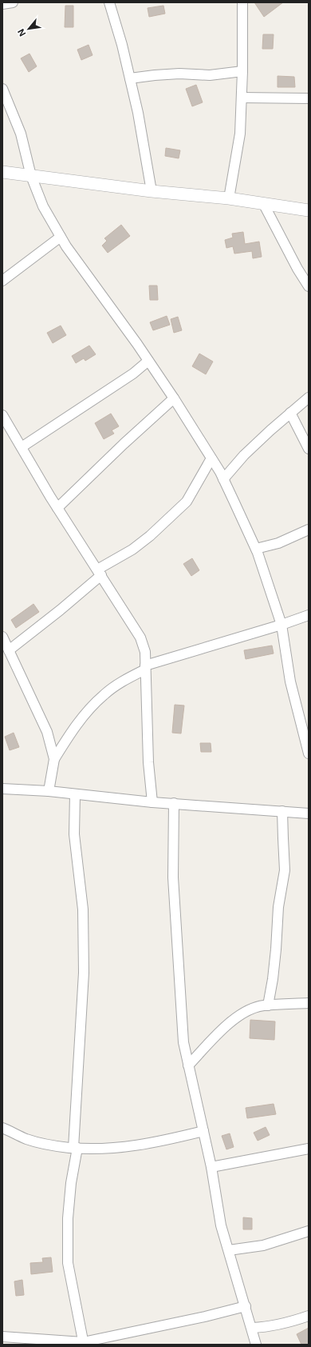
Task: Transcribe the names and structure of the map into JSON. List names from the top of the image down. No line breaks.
{"north":"bottom left"}
